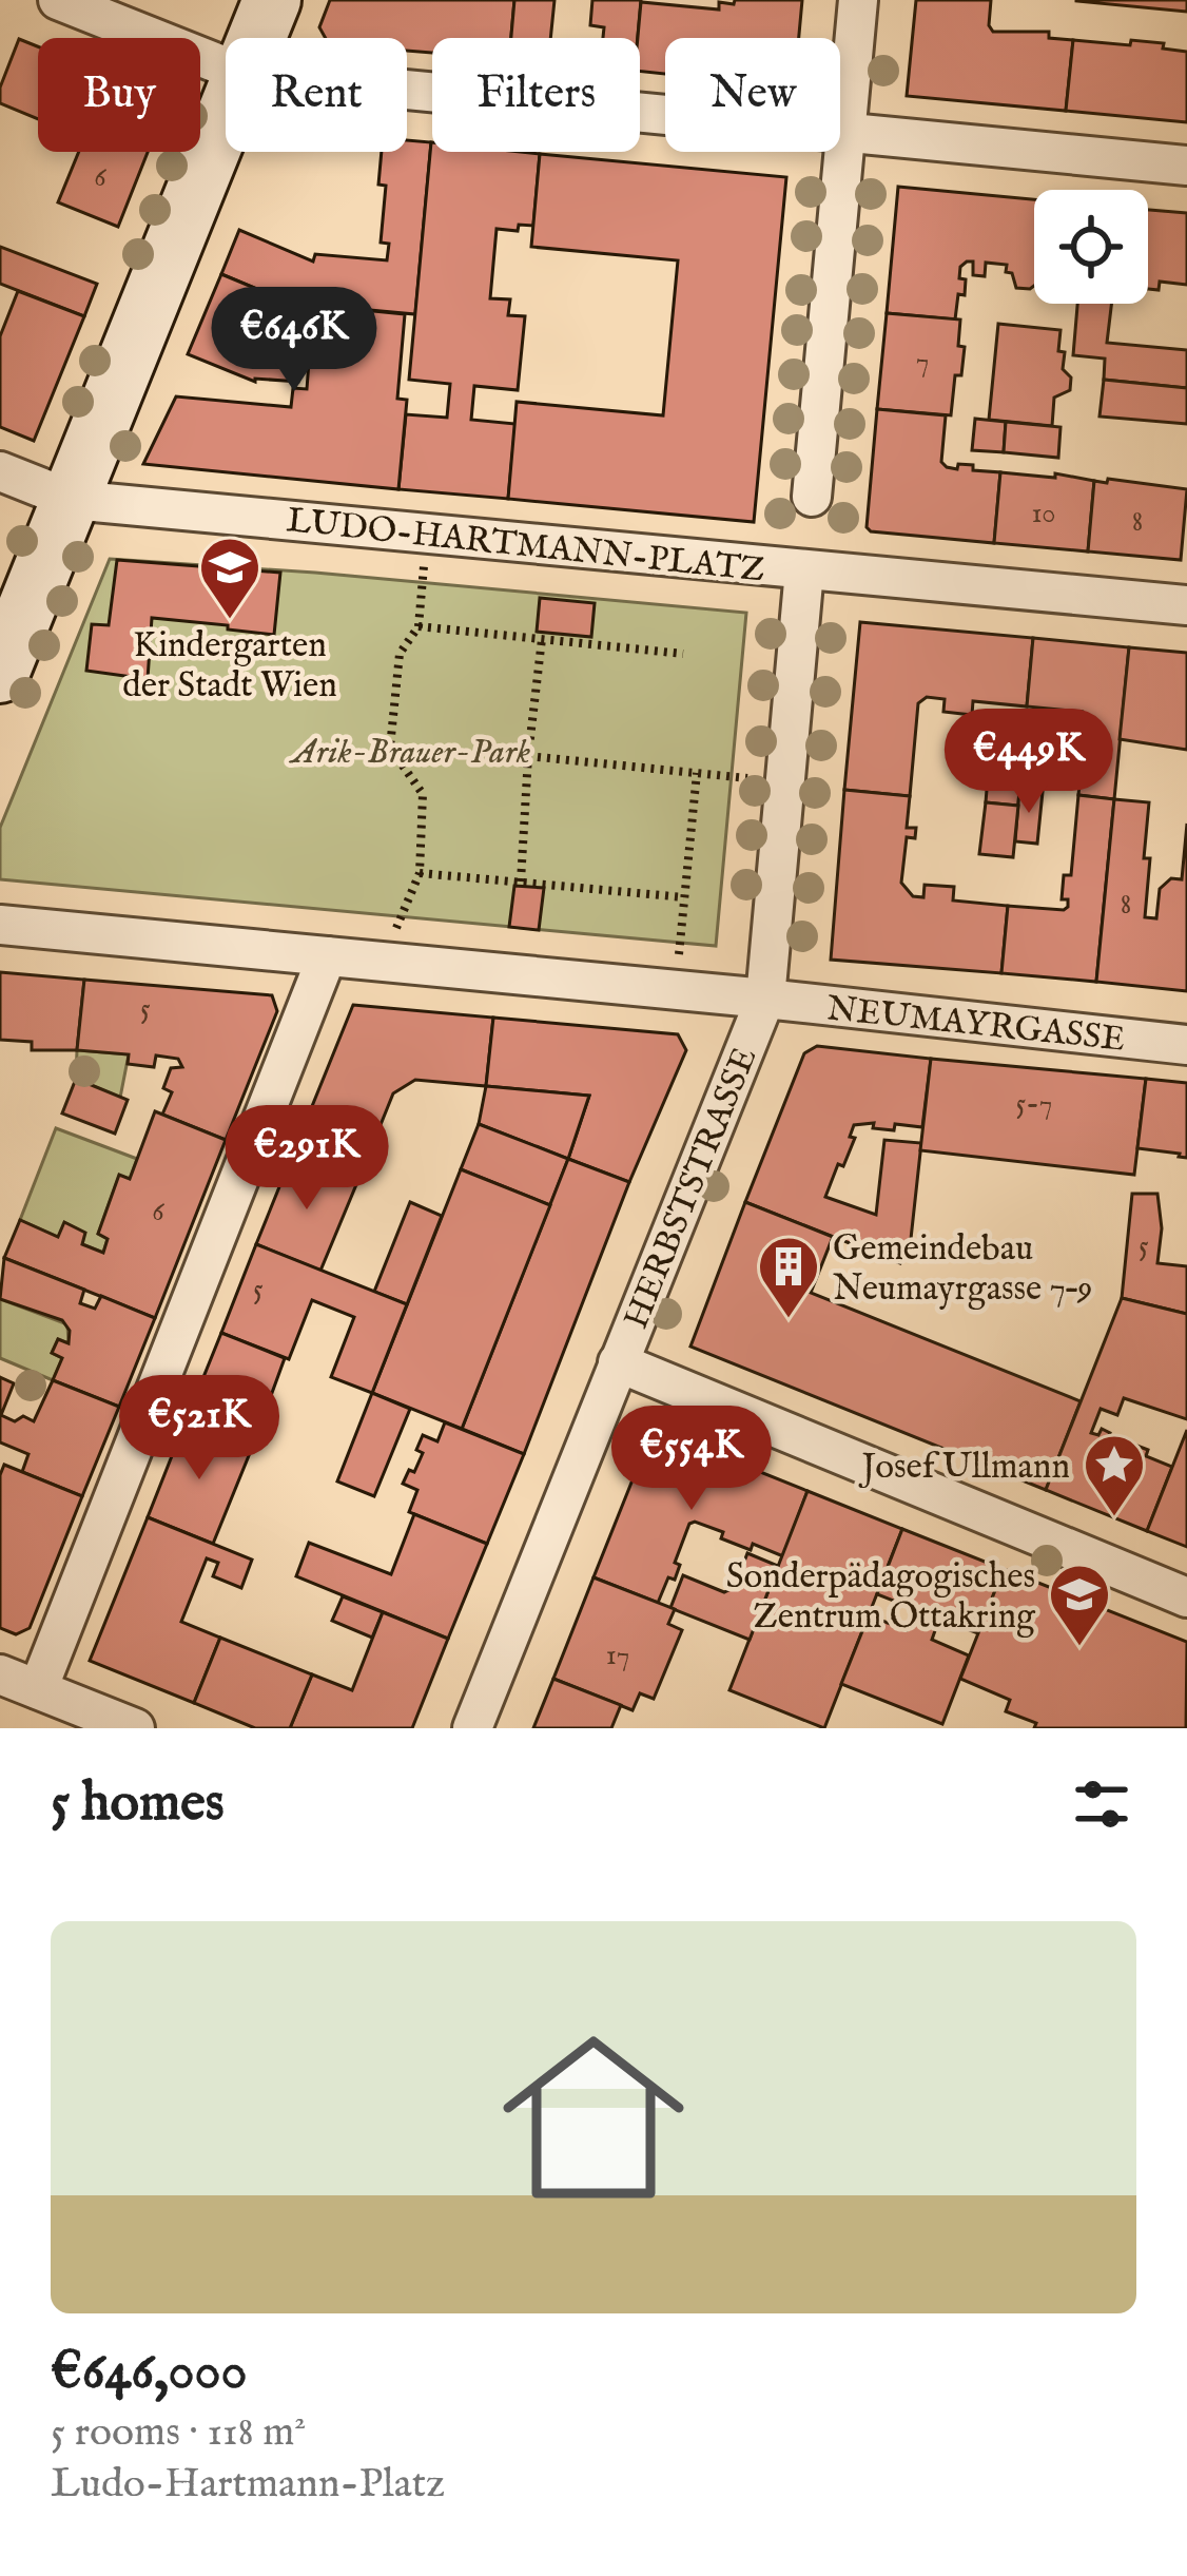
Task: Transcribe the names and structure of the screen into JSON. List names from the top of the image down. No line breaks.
{"streets":{"street":["LUDO-HARTMANN-PLATZ","NEUMAYRGASSE","HERBSTSTRASSE"]},"crossings":[["LUDO-HARTMANN-PLATZ","NEUMAYRGASSE"],["LUDO-HARTMANN-PLATZ","HERBSTSTRASSE"],["NEUMAYRGASSE","HERBSTSTRASSE"]],"parks":["Arik-Brauer-Park"],"places":{"school or university":["Kindergarten der Stadt Wien","Sonderpädagogisches Zentrum Ottakring"],"building":["Gemeindebau Neumayrgasse 7–9"],"place":["Josef Ullmann"]},"house_numbers":["6","7","10","8","8","5","5-7","6","5","5","17"],"page":{"chip":["Buy","Rent","Filters","New"],"price":["€646K","€449K","€291K","€521K","€554K"],"heading":"5 homes","list":[{"name":"€646,000","note":"5 rooms · 118 m² · Ludo-Hartmann-Platz"}]}}
